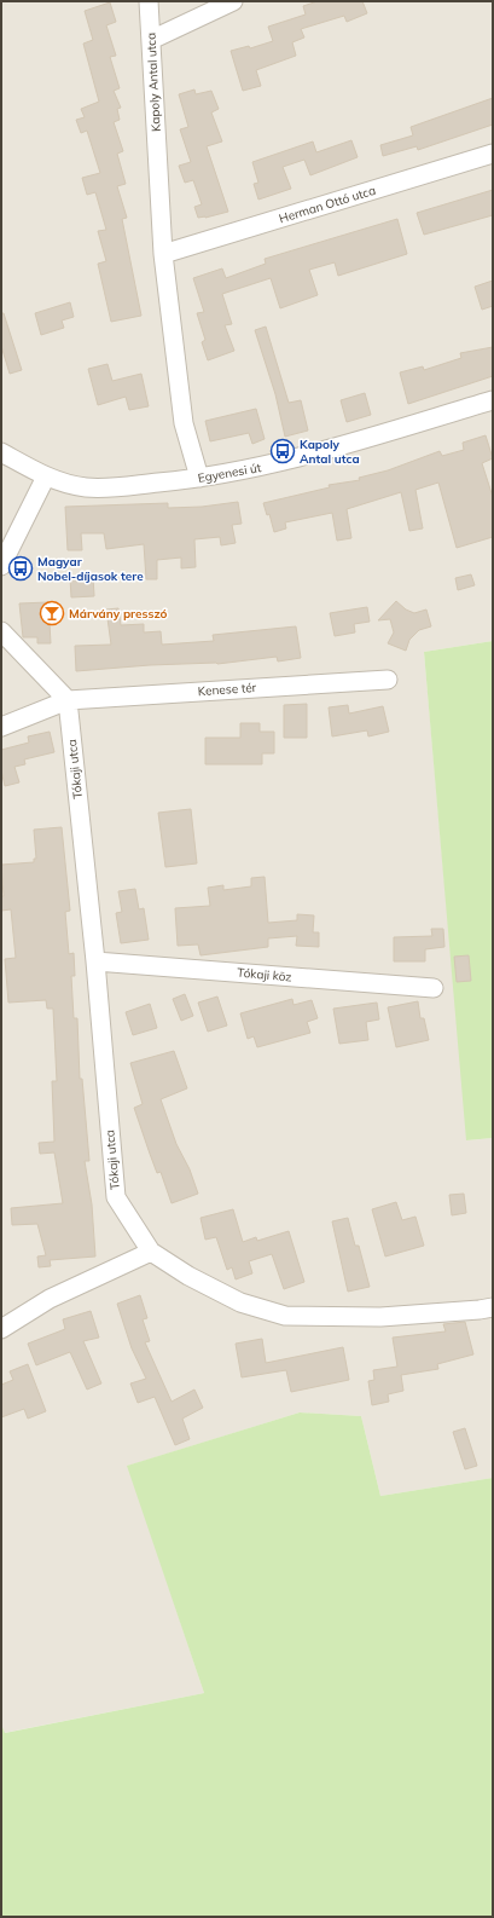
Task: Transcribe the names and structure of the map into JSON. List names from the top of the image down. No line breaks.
{"streets":{"street":["Kapoly Antal utca","Herman Ottó utca","Egyenesi út","Kenese tér","Tókaji utca","Tókaji köz"]},"crossings":[["Kapoly Antal utca","Herman Ottó utca"],["Kapoly Antal utca","Egyenesi út"],["Kenese tér","Tókaji utca"],["Tókaji utca","Tókaji köz"]],"places":{"bus stop":["Kapoly Antal utca","Magyar Nobel-díjasok tere"],"bar":["Márvány presszó"]}}
